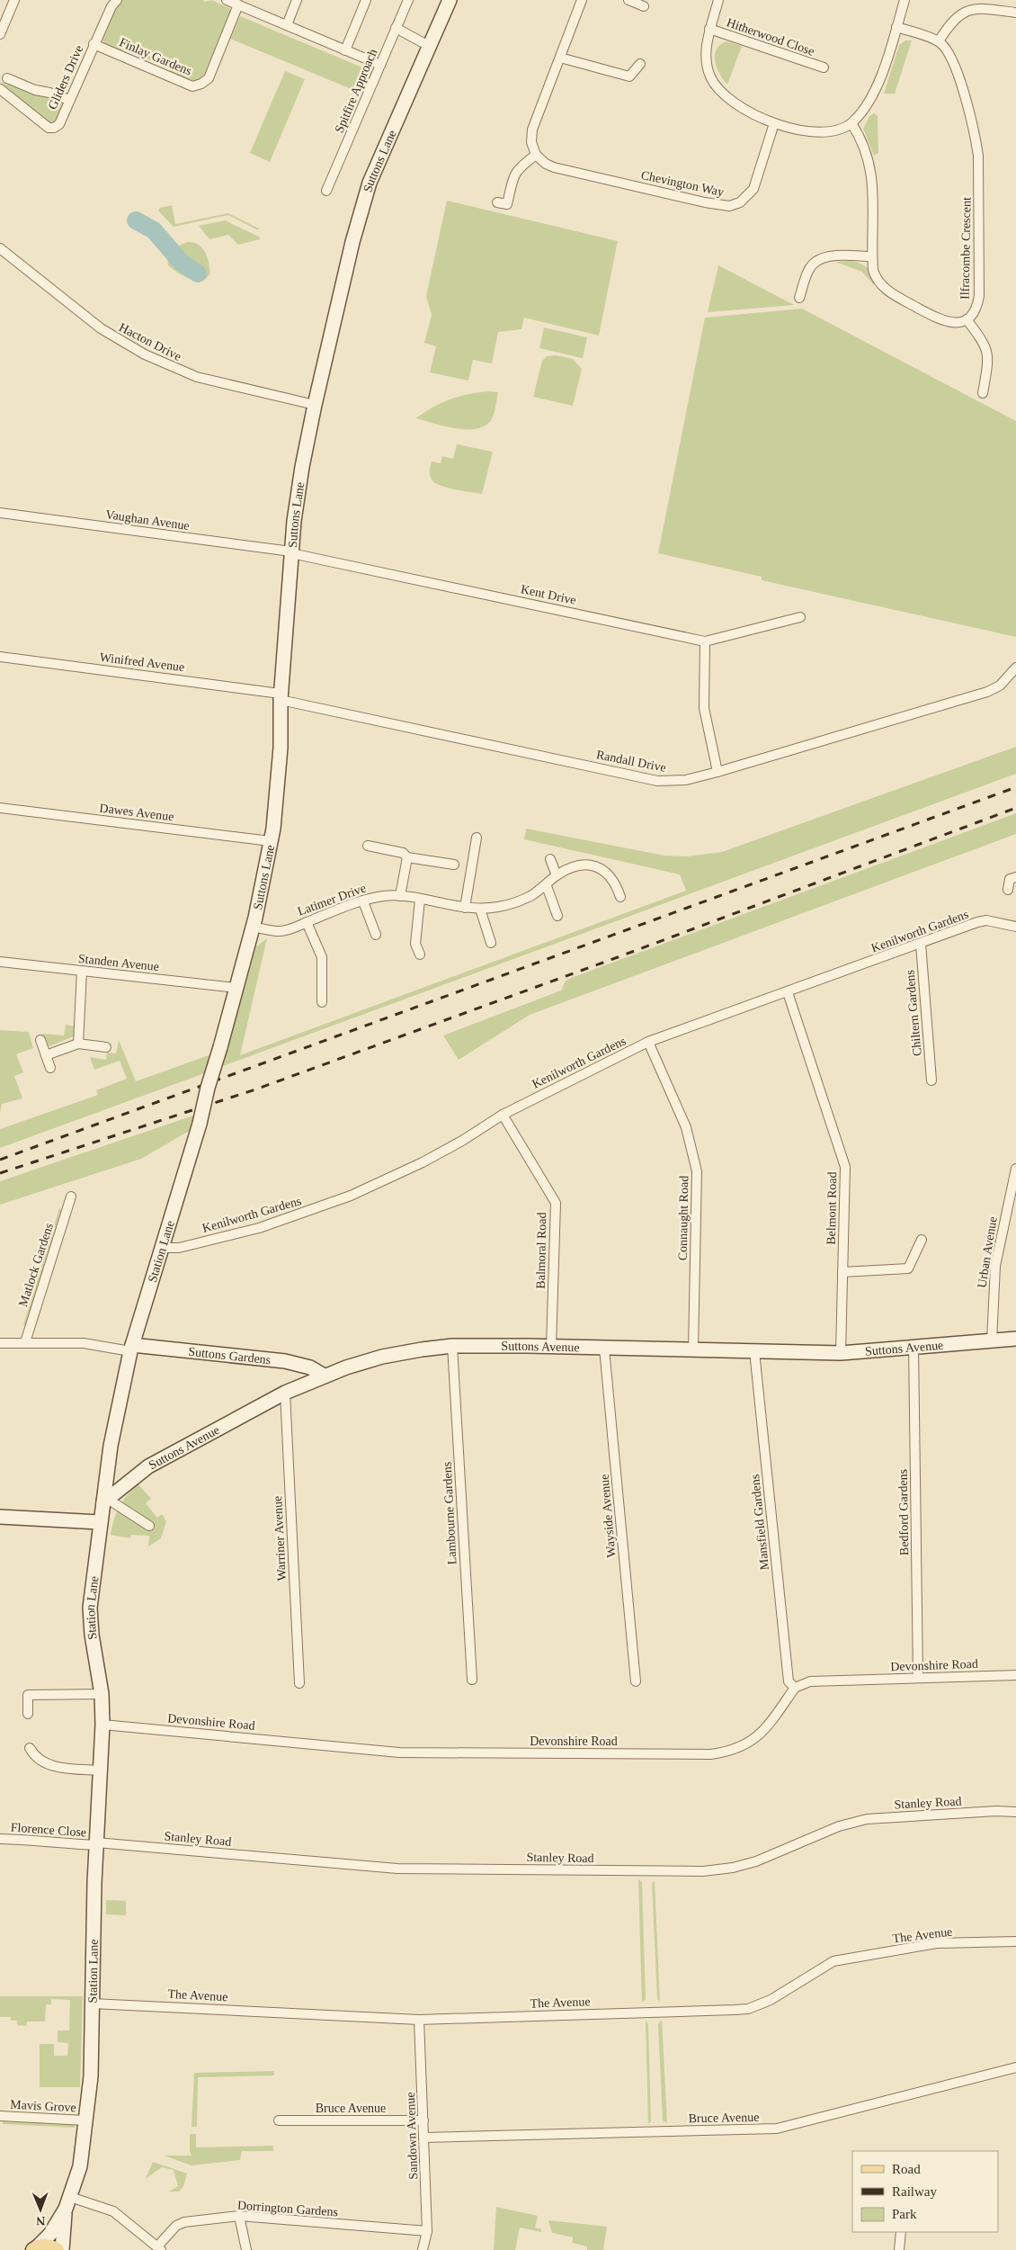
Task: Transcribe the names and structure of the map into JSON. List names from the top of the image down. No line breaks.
{"streets":{"main road":["Station Lane"],"street":["Hitherwood Close","Finlay Gardens","Gliders Drive","Spitfire Approach","Suttons Lane","Chevington Way","Ilfracombe Crescent","Hacton Drive","Vaughan Avenue","Kent Drive","Winifred Avenue","Randall Drive","Dawes Avenue","Latimer Drive","Kenilworth Gardens","Standen Avenue","Chiltern Gardens","Belmont Road","Connaught Road","Balmoral Road","Urban Avenue","Matlock Gardens","Suttons Avenue","Suttons Gardens","Bedford Gardens","Lambourne Gardens","Wayside Avenue","Mansfield Gardens","Warriner Avenue","Devonshire Road","Stanley Road","Florence Close","The Avenue","Mavis Grove","Bruce Avenue","Sandown Avenue","Dorrington Gardens"]},"crossings":[["Finlay Gardens","Gliders Drive"],["Suttons Lane","Hacton Drive"],["Suttons Lane","Vaughan Avenue"],["Suttons Lane","Kent Drive"],["Suttons Lane","Winifred Avenue"],["Suttons Lane","Randall Drive"],["Suttons Lane","Dawes Avenue"],["Suttons Lane","Latimer Drive"],["Suttons Lane","Standen Avenue"],["Suttons Lane","Station Lane"],["Vaughan Avenue","Kent Drive"],["Winifred Avenue","Randall Drive"],["Kenilworth Gardens","Chiltern Gardens"],["Kenilworth Gardens","Belmont Road"],["Kenilworth Gardens","Connaught Road"],["Kenilworth Gardens","Balmoral Road"],["Kenilworth Gardens","Station Lane"],["Belmont Road","Suttons Avenue"],["Connaught Road","Suttons Avenue"],["Balmoral Road","Suttons Avenue"],["Station Lane","Suttons Avenue"],["Station Lane","Suttons Gardens"],["Station Lane","Devonshire Road"],["Station Lane","Stanley Road"],["Station Lane","Florence Close"],["Station Lane","The Avenue"],["Station Lane","Mavis Grove"],["Urban Avenue","Suttons Avenue"],["Suttons Avenue","Suttons Gardens"],["Suttons Avenue","Bedford Gardens"],["Suttons Avenue","Lambourne Gardens"],["Suttons Avenue","Wayside Avenue"],["Suttons Avenue","Mansfield Gardens"],["Suttons Avenue","Warriner Avenue"],["Bedford Gardens","Devonshire Road"],["Mansfield Gardens","Devonshire Road"],["Stanley Road","Florence Close"],["The Avenue","Sandown Avenue"],["Bruce Avenue","Sandown Avenue"],["Sandown Avenue","Dorrington Gardens"]],"legend":["Road","Railway","Park"],"north":"bottom"}
